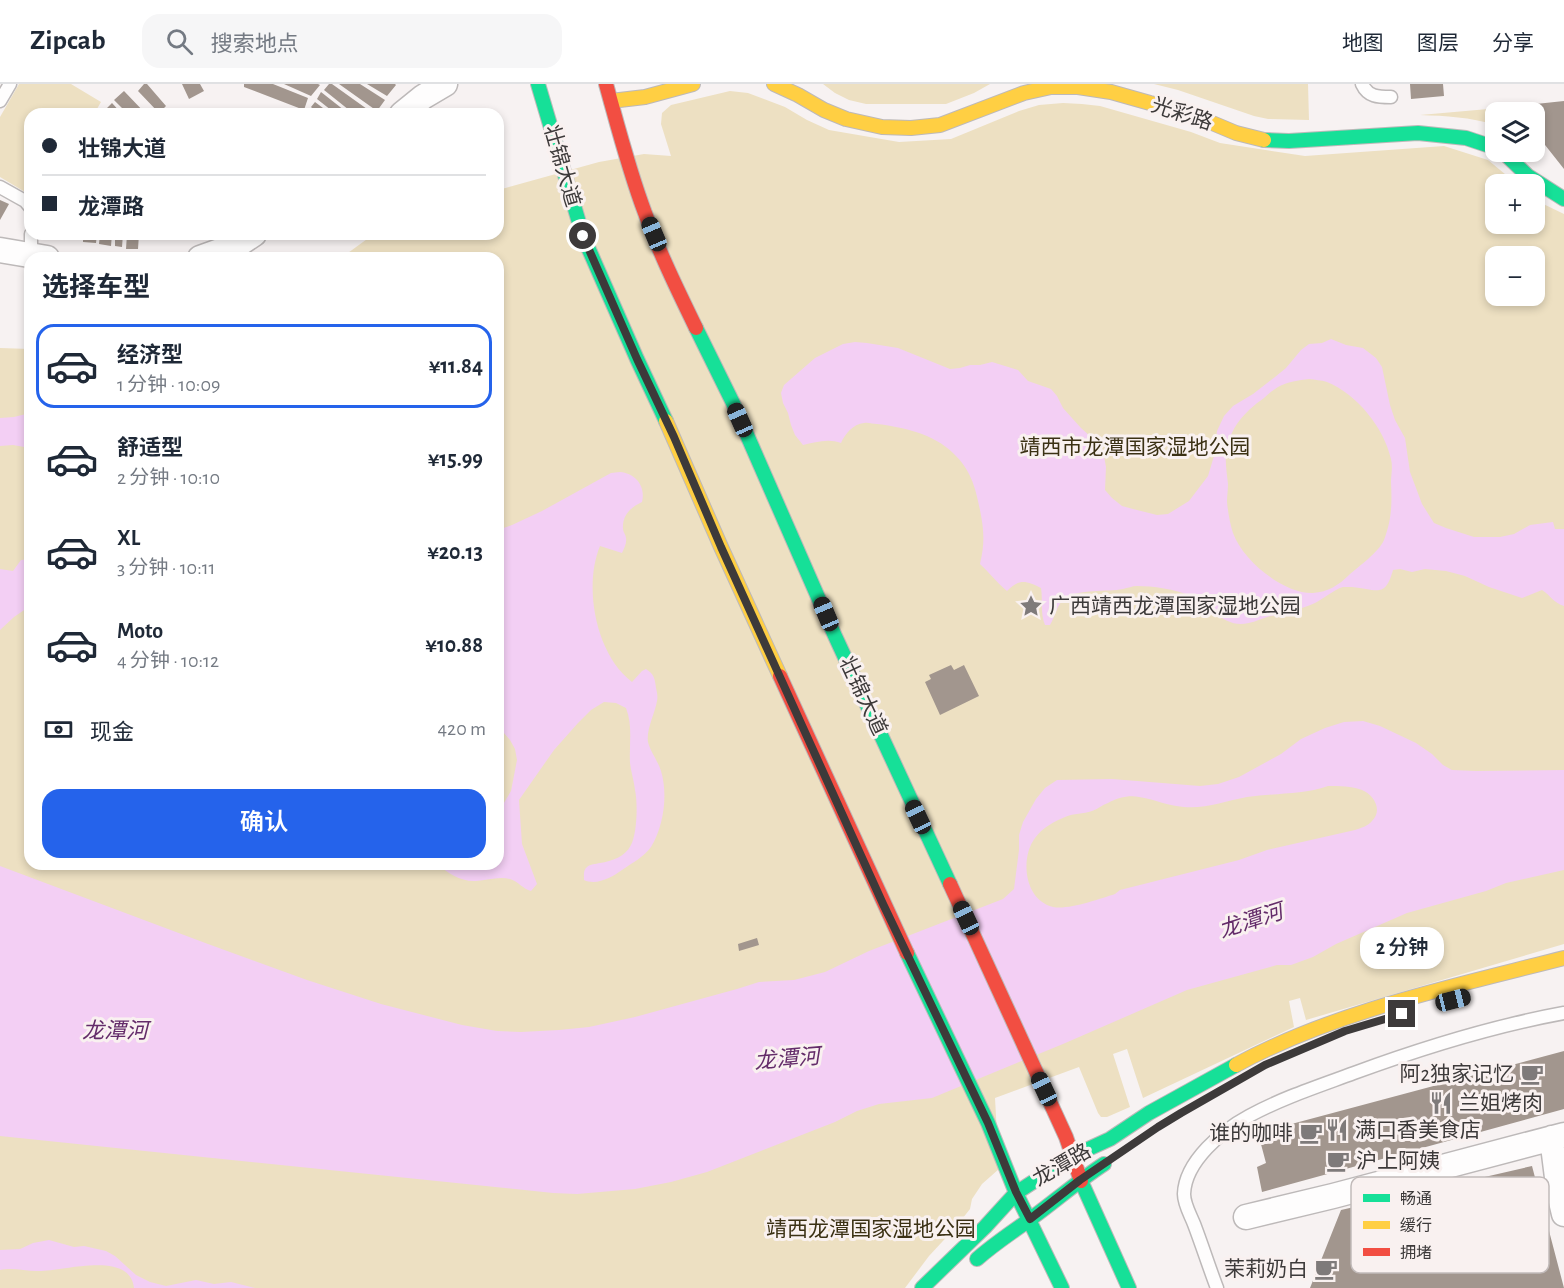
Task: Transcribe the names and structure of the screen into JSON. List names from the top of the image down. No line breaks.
{"streets":{"main road":["光彩路","壮锦大道","龙潭路"]},"crossings":[["壮锦大道","龙潭路"]],"water":["龙潭河"],"parks":["靖西市龙潭国家湿地公园","靖西龙潭国家湿地公园"],"places":{"place":["广西靖西龙潭国家湿地公园"],"cafe":["阿2独家记忆","谁的咖啡","沪上阿姨","茉莉奶白"],"restaurant":["兰姐烤肉","满口香美食店"]},"legend":["畅通","缓行","拥堵"],"page":{"header":"Zipcab","search":"搜索地点","nav":["地图","图层","分享"],"map_buttons":["+","−"],"banner":["壮锦大道","龙潭路"],"heading":"选择车型","list":[{"name":"经济型","note":"1 分钟 · 10:09","value":"¥11.84"},{"name":"舒适型","note":"2 分钟 · 10:10","value":"¥15.99"},{"name":"XL","note":"3 分钟 · 10:11","value":"¥20.13"},{"name":"Moto","note":"4 分钟 · 10:12","value":"¥10.88"}],"pay":["现金","420 m"],"buttons":"确认","bubble":"2 分钟"}}
